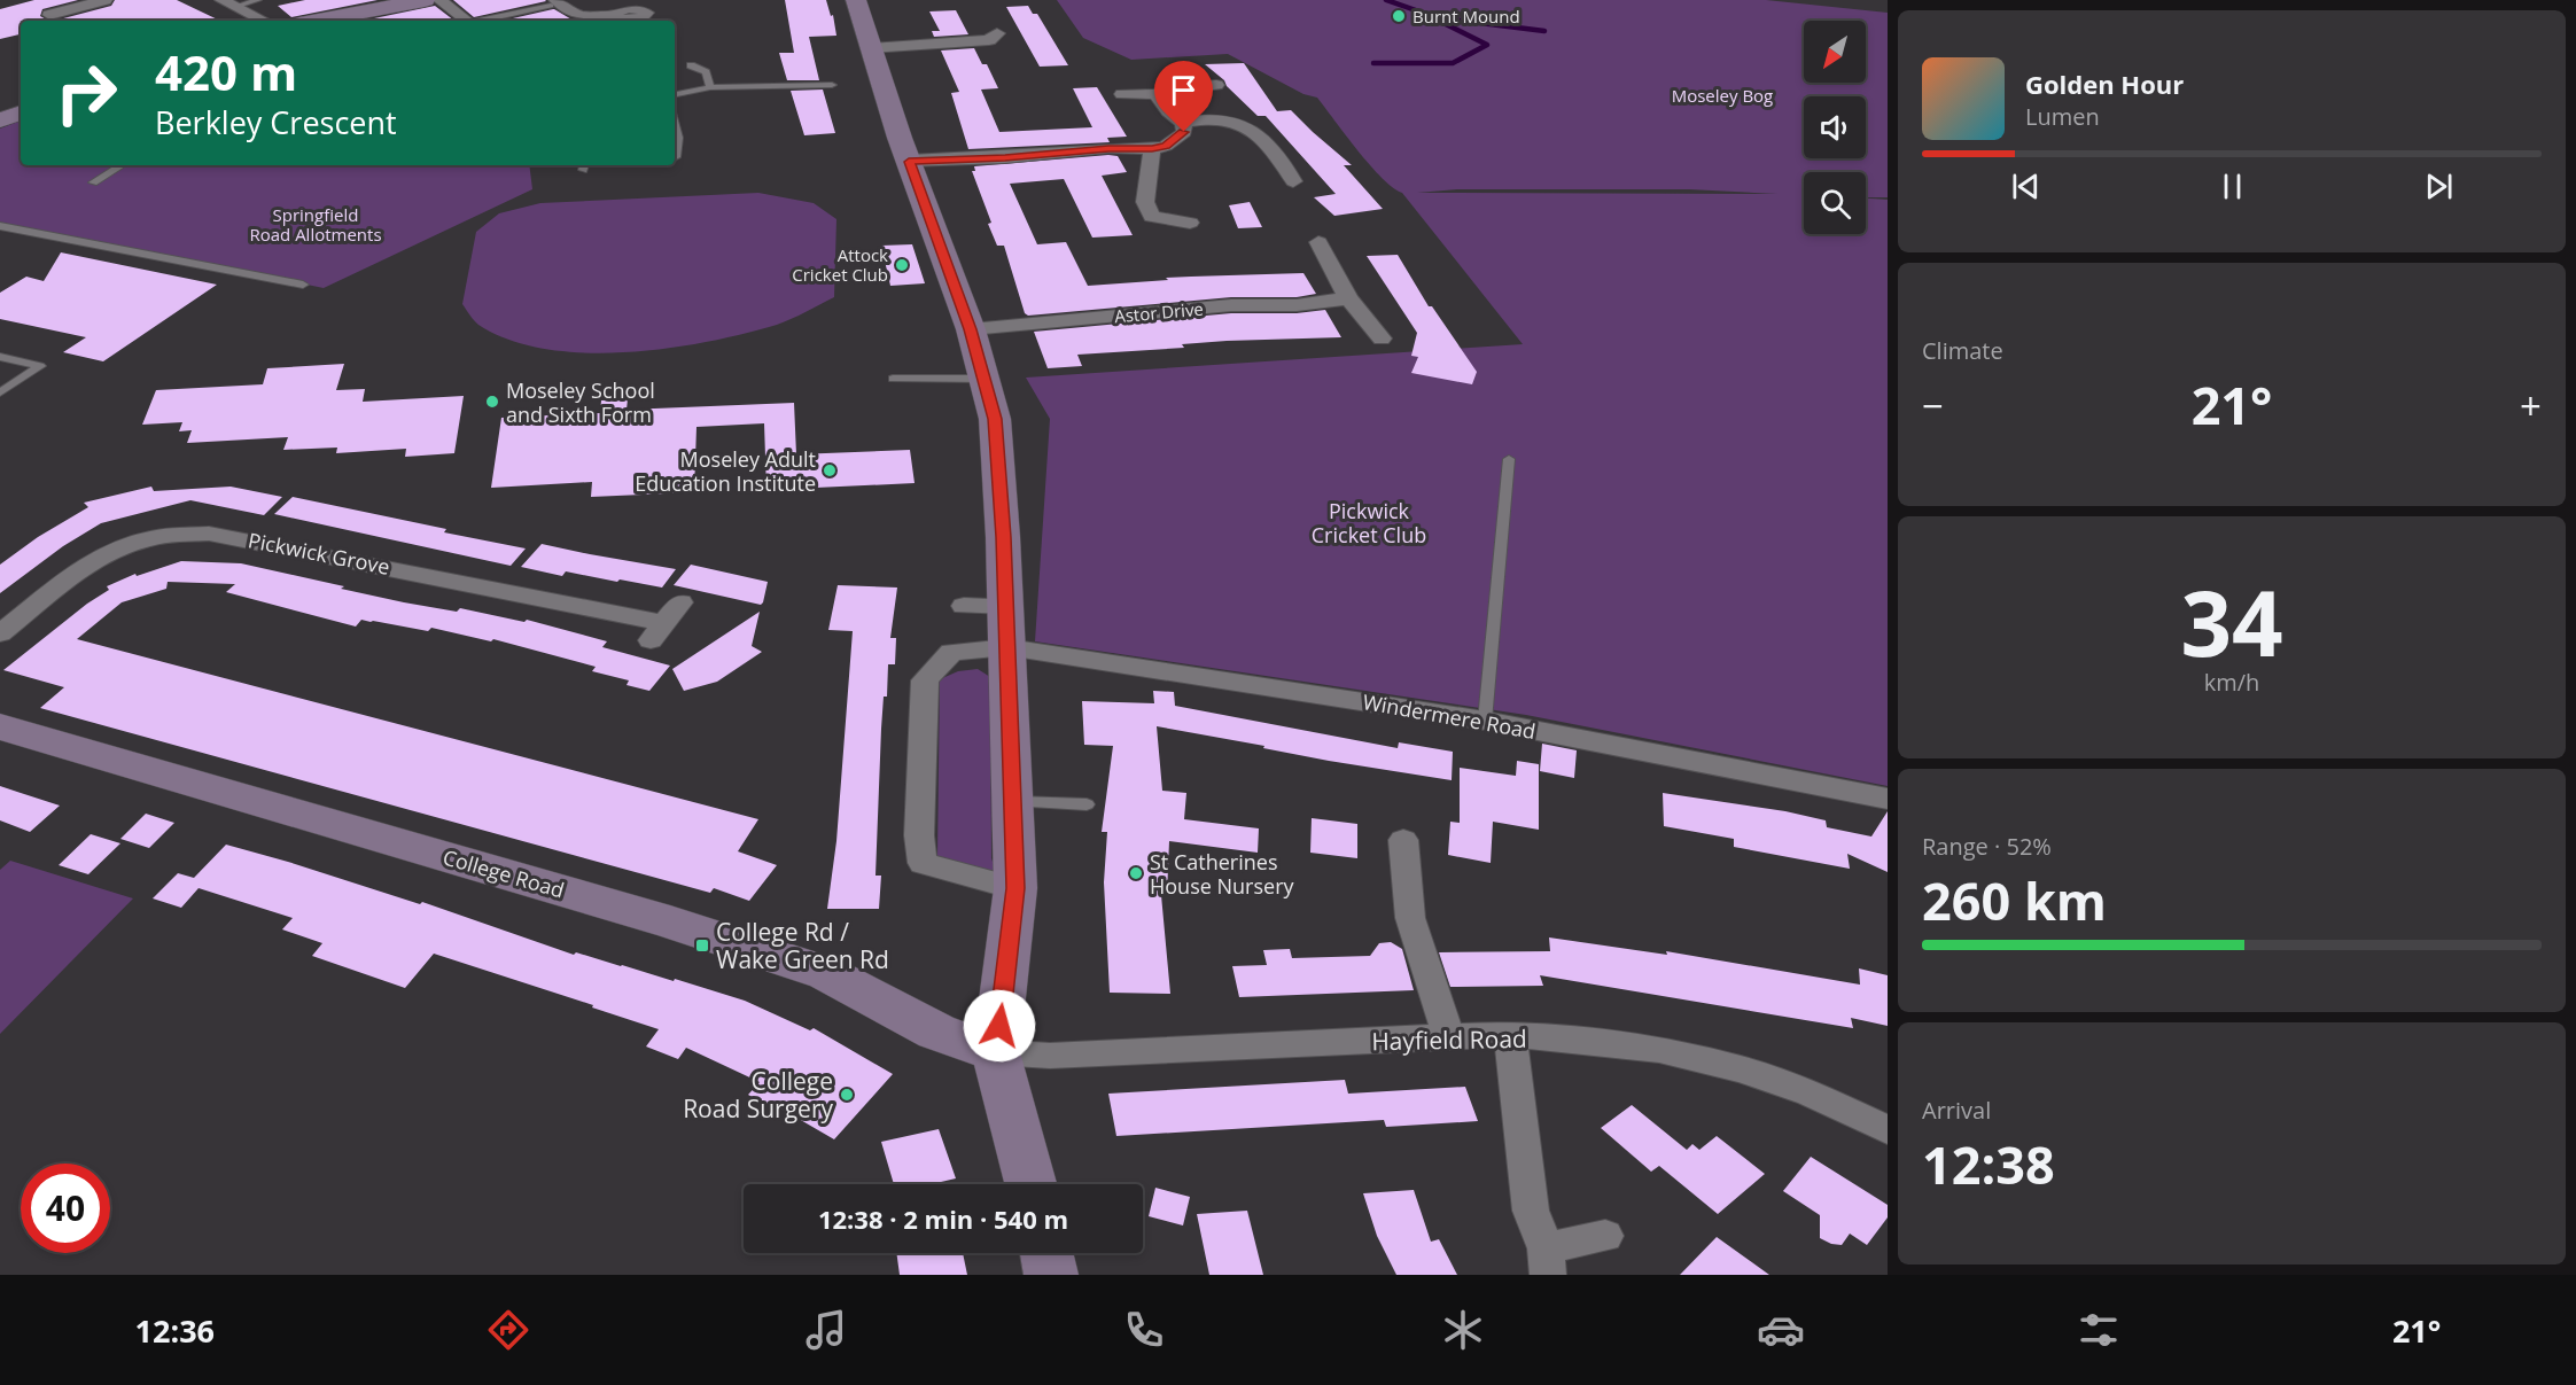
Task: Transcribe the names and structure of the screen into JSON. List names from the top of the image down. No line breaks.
{"streets":{"street":["Astor Drive","Pickwick Grove","Windermere Road","College Road","Hayfield Road"]},"crossings":[["College Road","Hayfield Road"]],"parks":["Moseley Bog","Springfield Road Allotments","Pickwick Cricket Club"],"places":{"other":["Burnt Mound","Attock Cricket Club","Moseley School and Sixth Form","Moseley Adult Education Institute","St Catherines House Nursery","College Road Surgery"],"transit":["College Rd / Wake Green Rd"]},"north":"bottom left","page":{"turn":["420 m","Berkley Crescent"],"song":["Golden Hour","Lumen"],"tile":["Climate",["34","km/h"],["Range · 52%","260 km"],["Arrival","12:38"]],"heat":["−","21°","+"],"limit":"40","trip":"12:38 · 2 min · 540 m","tabs":["12:36","21°"]}}
